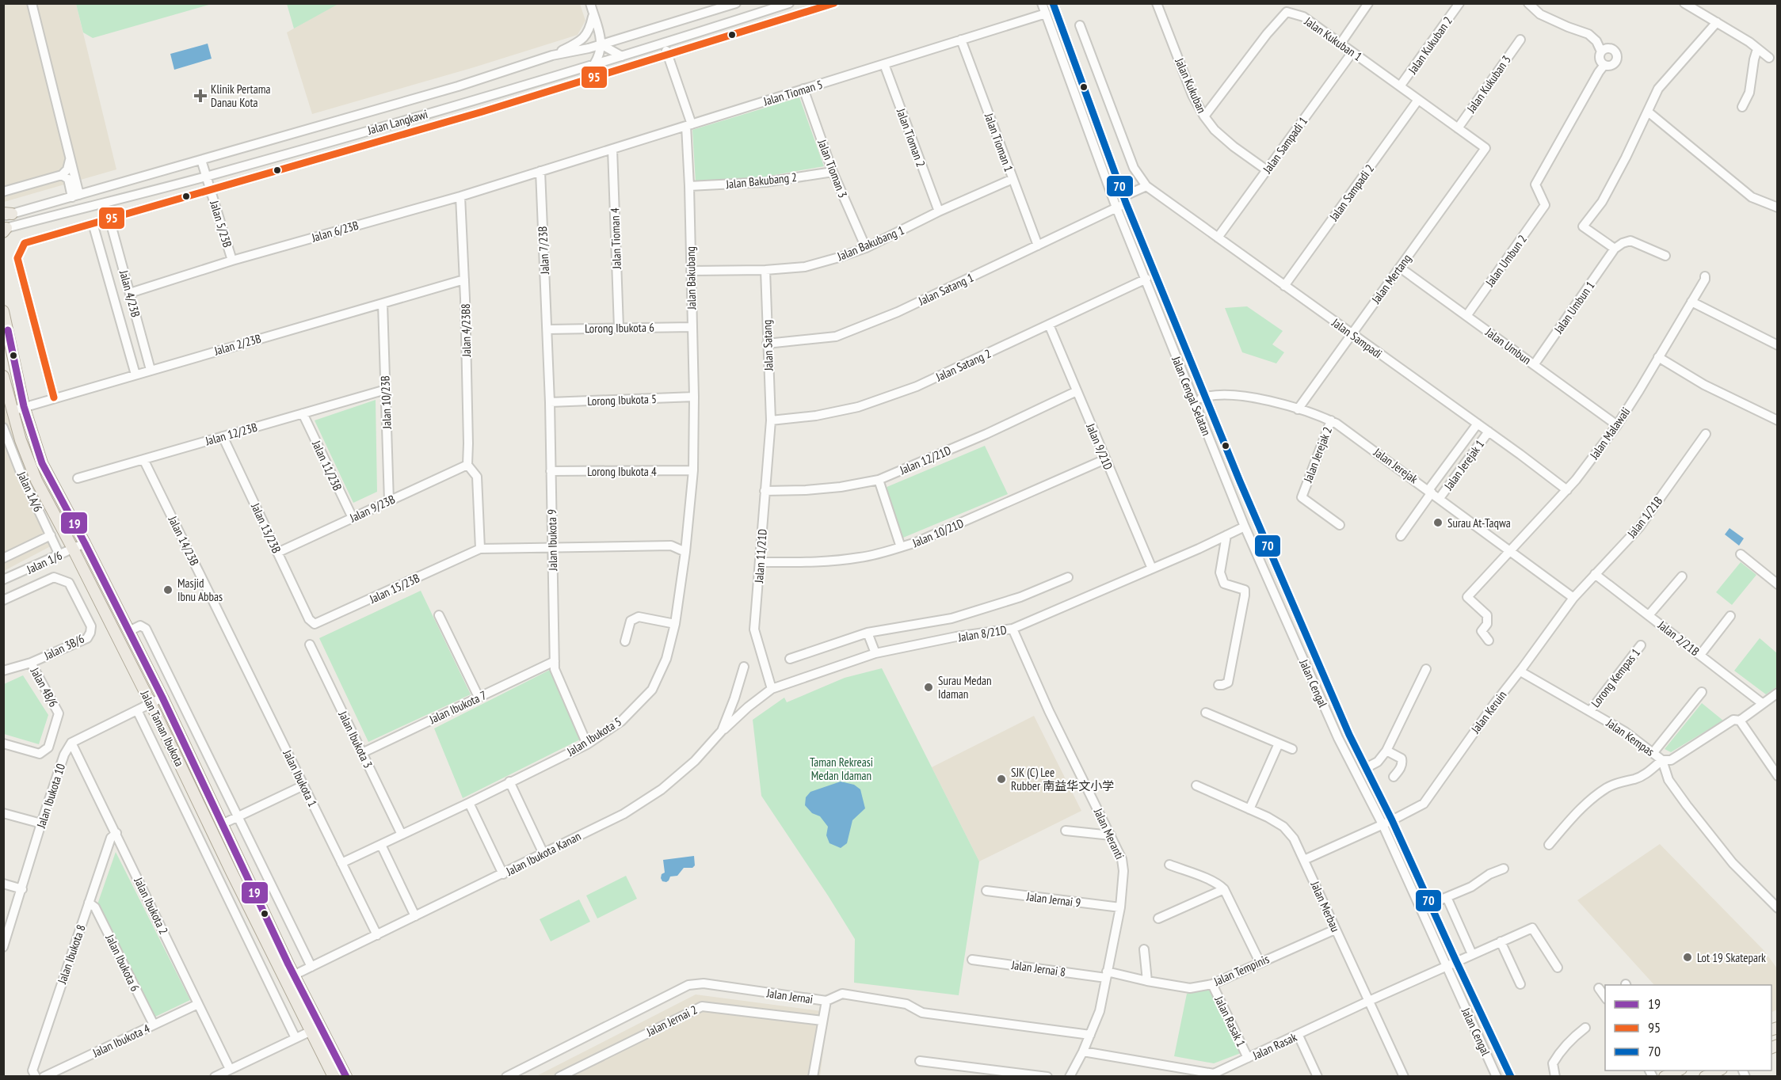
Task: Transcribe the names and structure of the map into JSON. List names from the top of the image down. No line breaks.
{"streets":{"main road":["Jalan Taman Ibukota"],"street":["Jalan Kukuban 1","Jalan Kukuban 2","Jalan Kukuban 3","Jalan Kukuban","Jalan Tioman 5","Jalan Langkawi","Jalan Tioman 2","Jalan Tioman 1","Jalan Sampadi 1","Jalan Tioman 3","Jalan Bakubang 2","Jalan Sampadi 2","Jalan 5/23B","Jalan 6/23B","Jalan Tioman 4","Jalan Bakubang 1","Jalan 7/23B","Jalan Umbun 2","Jalan Bakubang","Jalan Mertang","Jalan Satang 1","Jalan 4/23B","Jalan Umbun 1","Lorong Ibukota 6","Jalan 4/23B8","Jalan Sampadi","Jalan 2/23B","Jalan Satang","Jalan Umbun","Jalan Satang 2","Jalan Cengal Selatan","Lorong Ibukota 5","Jalan 10/23B","Jalan Malawali","Jalan 12/23B","Jalan 9/21D","Jalan Jerejak 2","Jalan 12/21D","Jalan Jerejak 1","Jalan 11/23B","Jalan Jerejak","Lorong Ibukota 4","Jalan 1A/6","Jalan 9/23B","Jalan 1/21B","Jalan 13/23B","Jalan 10/21D","Jalan Ibukota 9","Jalan 14/23B","Jalan 11/21D","Jalan 1/6","Jalan 15/23B","Jalan 8/21D","Jalan 2/21B","Jalan 3B/6","Lorong Kempas 1","Jalan Cengal","Jalan 4B/6","Jalan Ibukota 7","Jalan Keruin","Jalan Ibukota 5","Jalan Kempas","Jalan Ibukota 3","Jalan Ibukota 1","Jalan Ibukota 10","Jalan Meranti","Jalan Ibukota Kanan","Jalan Jernai 9","Jalan Ibukota 2","Jalan Merbau","Jalan Ibukota 8","Jalan Ibukota 6","Jalan Jernai 8","Jalan Tempinis","Jalan Jernai","Jalan Jernai 2","Jalan Rasak 1","Jalan Ibukota 4","Jalan Rasak"]},"crossings":[["Jalan Kukuban 1","Jalan Kukuban 2"],["Jalan Kukuban 1","Jalan Kukuban 3"],["Jalan Kukuban 1","Jalan Kukuban"],["Jalan Kukuban 1","Jalan Sampadi 1"],["Jalan Kukuban 1","Jalan Sampadi 2"],["Jalan Kukuban 1","Jalan Mertang"],["Jalan Kukuban","Jalan Sampadi 1"],["Jalan Tioman 5","Jalan Tioman 2"],["Jalan Tioman 5","Jalan Tioman 1"],["Jalan Tioman 5","Jalan Tioman 3"],["Jalan Tioman 5","Jalan 6/23B"],["Jalan Tioman 5","Jalan Tioman 4"],["Jalan Tioman 5","Jalan 7/23B"],["Jalan Tioman 5","Jalan Bakubang"],["Jalan Tioman 5","Jalan Cengal Selatan"],["Jalan Langkawi","Jalan 5/23B"],["Jalan Langkawi","Jalan Bakubang"],["Jalan Tioman 2","Jalan Bakubang 1"],["Jalan Tioman 1","Jalan Bakubang 1"],["Jalan Tioman 1","Jalan Satang 1"],["Jalan Sampadi 1","Jalan Sampadi"],["Jalan Tioman 3","Jalan Bakubang 2"],["Jalan Tioman 3","Jalan Bakubang 1"],["Jalan Bakubang 2","Jalan Bakubang"],["Jalan Sampadi 2","Jalan Sampadi"],["Jalan 5/23B","Jalan 6/23B"],["Jalan 6/23B","Jalan 7/23B"],["Jalan 6/23B","Jalan 4/23B"],["Jalan 6/23B","Jalan 4/23B8"],["Jalan Tioman 4","Lorong Ibukota 6"],["Jalan Bakubang 1","Jalan Bakubang"],["Jalan Bakubang 1","Jalan Satang"],["Jalan 7/23B","Lorong Ibukota 6"],["Jalan 7/23B","Jalan Ibukota 9"],["Jalan Umbun 2","Jalan Umbun"],["Jalan Bakubang","Lorong Ibukota 6"],["Jalan Bakubang","Lorong Ibukota 5"],["Jalan Bakubang","Jalan Ibukota 5"],["Jalan Mertang","Jalan Sampadi"],["Jalan Mertang","Jalan Umbun"],["Jalan Mertang","Jalan Jerejak"],["Jalan Satang 1","Jalan Satang"],["Jalan Satang 1","Jalan Cengal Selatan"],["Jalan 4/23B","Jalan 2/23B"],["Jalan Umbun 1","Jalan Umbun"],["Lorong Ibukota 6","Jalan Ibukota 9"],["Jalan 4/23B8","Jalan 2/23B"],["Jalan 4/23B8","Jalan 9/23B"],["Jalan Sampadi","Jalan Malawali"],["Jalan Sampadi","Jalan Jerejak 1"],["Jalan 2/23B","Jalan 10/23B"],["Jalan 2/23B","Jalan Taman Ibukota"],["Jalan Satang","Jalan Satang 2"],["Jalan Satang","Jalan 11/21D"],["Jalan Umbun","Jalan Malawali"],["Jalan Satang 2","Jalan Cengal Selatan"],["Jalan Satang 2","Jalan 9/21D"],["Jalan Satang 2","Jalan 11/21D"],["Jalan Cengal Selatan","Jalan Jerejak"],["Jalan Cengal Selatan","Jalan 8/21D"],["Jalan Cengal Selatan","Jalan Cengal"],["Lorong Ibukota 5","Jalan Ibukota 9"],["Jalan 10/23B","Jalan 12/23B"],["Jalan 10/23B","Jalan 9/23B"],["Jalan Malawali","Jalan Jerejak"],["Jalan 12/23B","Jalan 11/23B"],["Jalan 12/23B","Jalan 13/23B"],["Jalan 12/23B","Jalan 14/23B"],["Jalan 9/21D","Jalan 12/21D"],["Jalan 9/21D","Jalan 10/21D"],["Jalan 9/21D","Jalan 8/21D"],["Jalan Jerejak 2","Jalan Jerejak"],["Jalan 12/21D","Jalan 11/21D"],["Jalan Jerejak 1","Jalan Jerejak"],["Jalan 11/23B","Jalan 9/23B"],["Jalan Jerejak","Jalan 1/21B"],["Jalan Jerejak","Jalan Keruin"],["Lorong Ibukota 4","Jalan Ibukota 9"],["Lorong Ibukota 4","Jalan Ibukota 5"],["Jalan 1A/6","Jalan 1/6"],["Jalan 9/23B","Jalan 13/23B"],["Jalan 1/21B","Jalan 2/21B"],["Jalan 1/21B","Jalan Keruin"],["Jalan 13/23B","Jalan 15/23B"],["Jalan 10/21D","Jalan 11/21D"],["Jalan Ibukota 9","Jalan Ibukota 7"],["Jalan Ibukota 9","Jalan Ibukota 5"],["Jalan 14/23B","Jalan Ibukota 1"],["Jalan 11/21D","Jalan 8/21D"],["Jalan 1/6","Jalan Taman Ibukota"],["Jalan 8/21D","Jalan Meranti"],["Jalan 8/21D","Jalan Ibukota Kanan"],["Jalan 2/21B","Jalan Kempas"],["Jalan 3B/6","Jalan 4B/6"],["Lorong Kempas 1","Jalan Kempas"],["Jalan Cengal","Jalan Keruin"],["Jalan Cengal","Jalan Rasak"],["Jalan Ibukota 7","Jalan Ibukota 3"],["Jalan Keruin","Jalan Kempas"],["Jalan Keruin","Jalan Merbau"],["Jalan Taman Ibukota","Jalan Ibukota Kanan"],["Jalan Ibukota 5","Jalan Ibukota 3"],["Jalan Ibukota 5","Jalan Ibukota 1"],["Jalan Ibukota 1","Jalan Ibukota Kanan"],["Jalan Ibukota 10","Jalan Ibukota 2"],["Jalan Meranti","Jalan Jernai 9"],["Jalan Meranti","Jalan Jernai 8"],["Jalan Meranti","Jalan Jernai"],["Jalan Meranti","Jalan Rasak"],["Jalan Ibukota 2","Jalan Ibukota 8"],["Jalan Ibukota 2","Jalan Ibukota 4"],["Jalan Merbau","Jalan Tempinis"],["Jalan Merbau","Jalan Rasak"],["Jalan Ibukota 8","Jalan Ibukota 6"],["Jalan Ibukota 6","Jalan Ibukota 4"],["Jalan Jernai 8","Jalan Tempinis"],["Jalan Tempinis","Jalan Rasak 1"],["Jalan Rasak 1","Jalan Rasak"]],"parks":["Taman Rekreasi Medan Idaman"],"places":{"health":["Klinik Pertama Danau Kota"],"other":["Surau At-Taqwa","Masjid Ibnu Abbas","Surau Medan Idaman","SJK (C) Lee Rubber 南益华文小学","Lot 19 Skatepark"]},"lines":["transit line 95","transit line 70","transit line 19"],"legend":["19","95","70"]}
